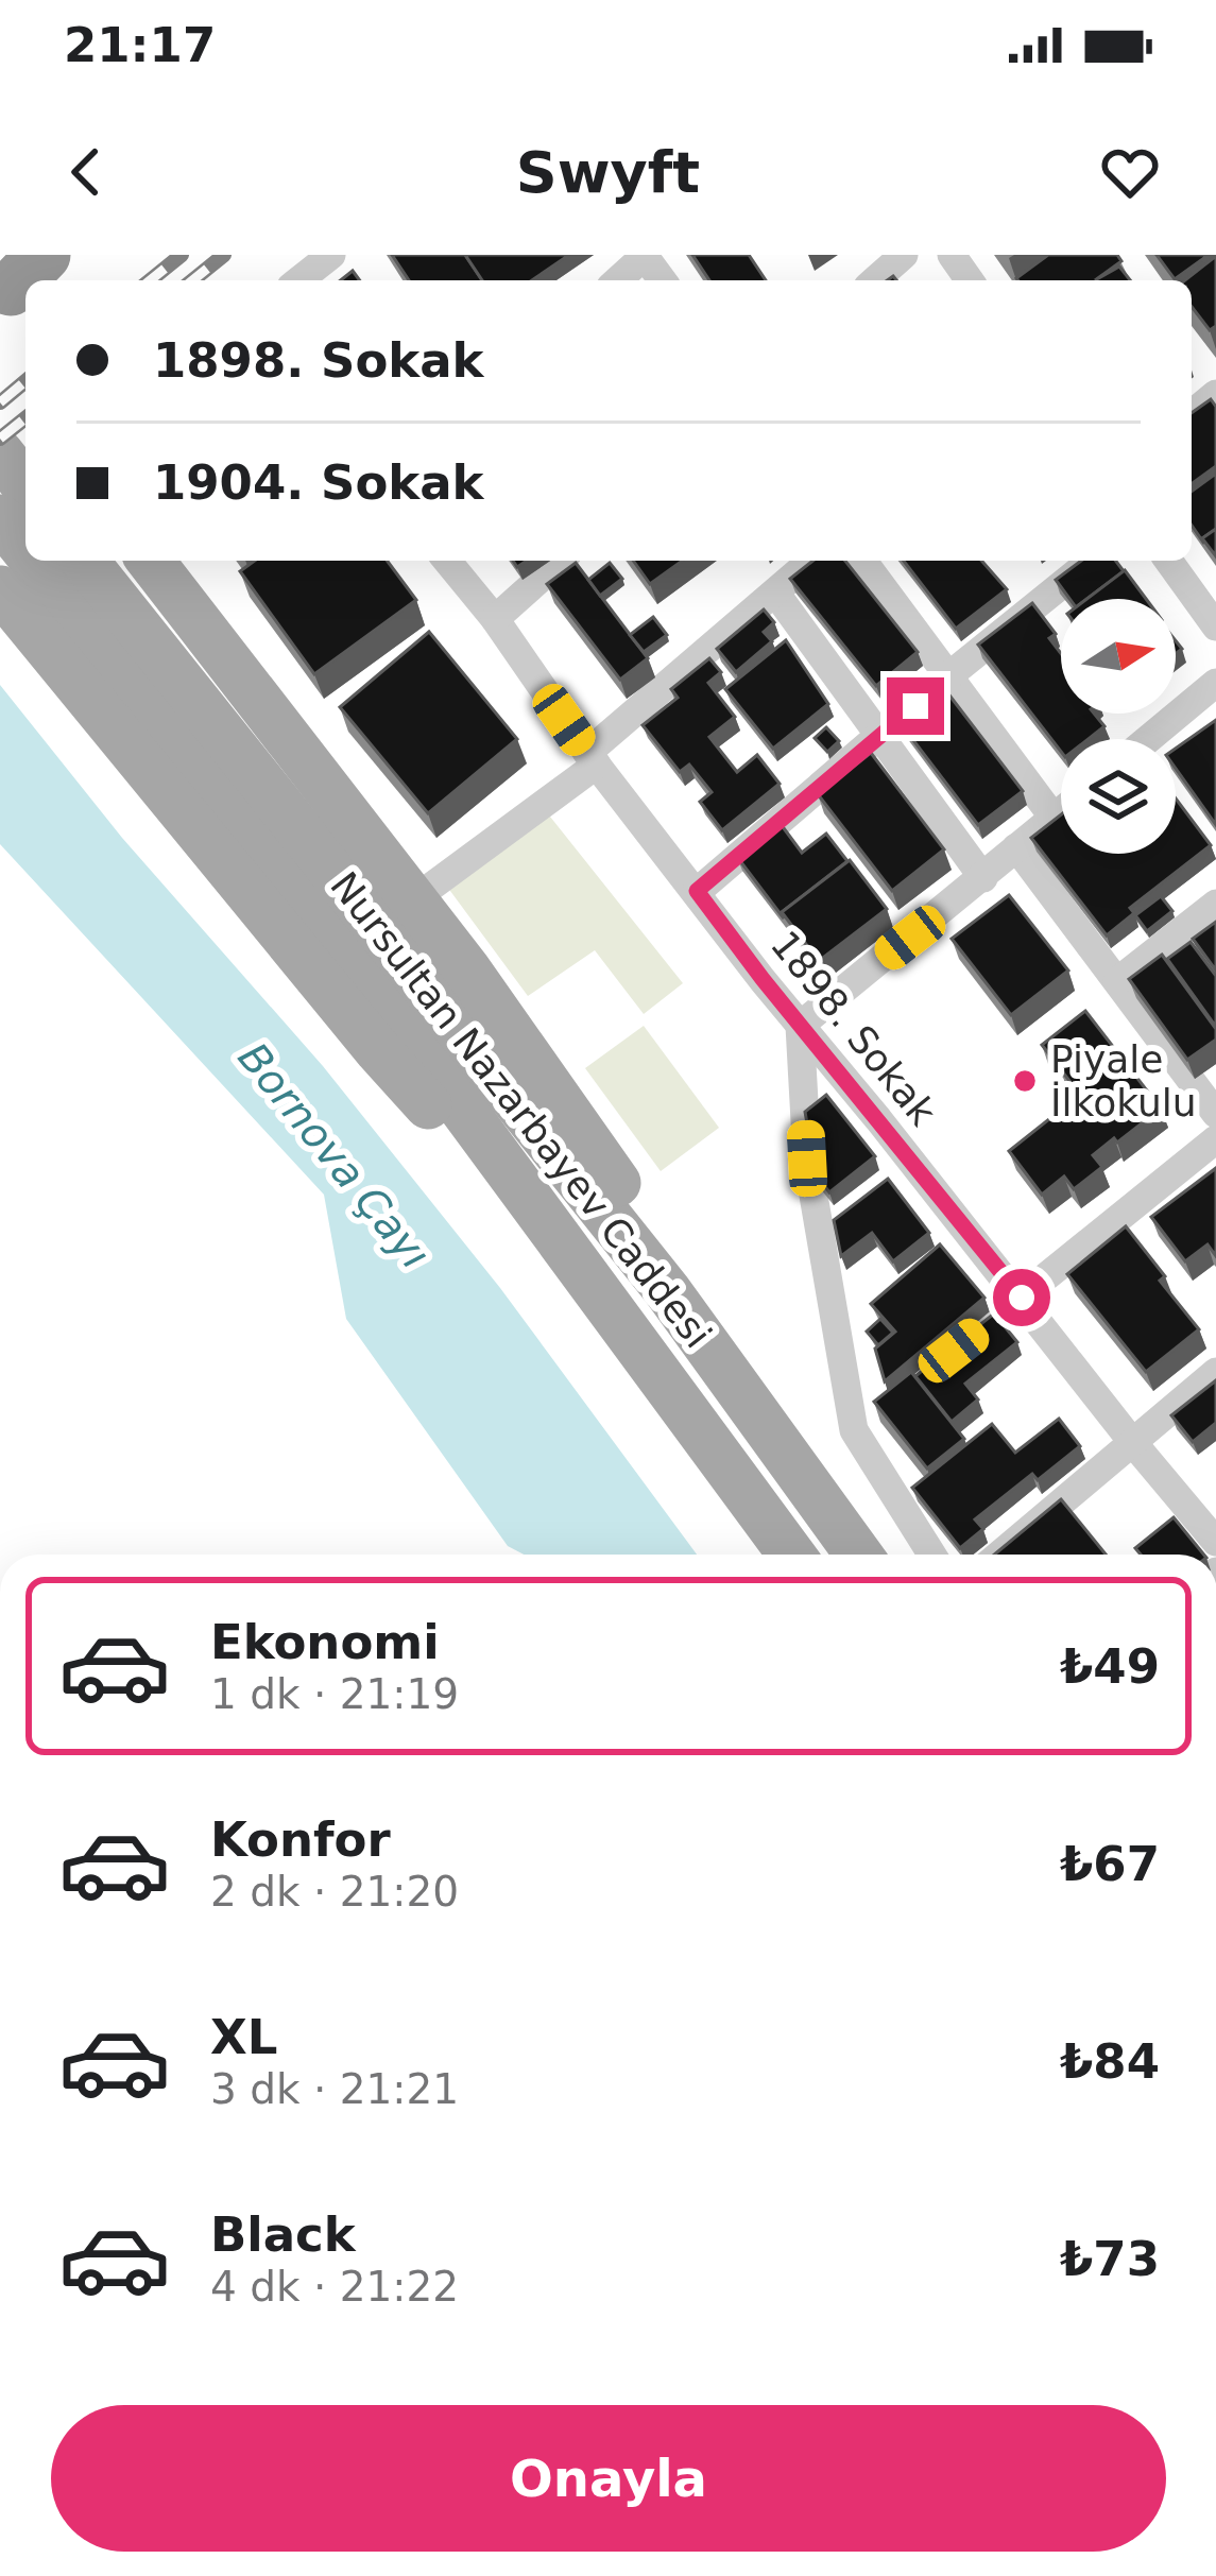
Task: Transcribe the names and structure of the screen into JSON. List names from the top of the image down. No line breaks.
{"streets":{"main road":["Nursultan Nazarbayev Caddesi"],"street":["1898. Sokak"]},"water":["Bornova Çayı"],"places":["Piyale İlkokulu"],"north":"right","page":{"status":"21:17","header":"Swyft","banner":["1898. Sokak","1904. Sokak"],"list":[{"name":"Ekonomi","note":"1 dk · 21:19","value":"₺49"},{"name":"Konfor","note":"2 dk · 21:20","value":"₺67"},{"name":"XL","note":"3 dk · 21:21","value":"₺84"},{"name":"Black","note":"4 dk · 21:22","value":"₺73"}],"buttons":"Onayla"}}
